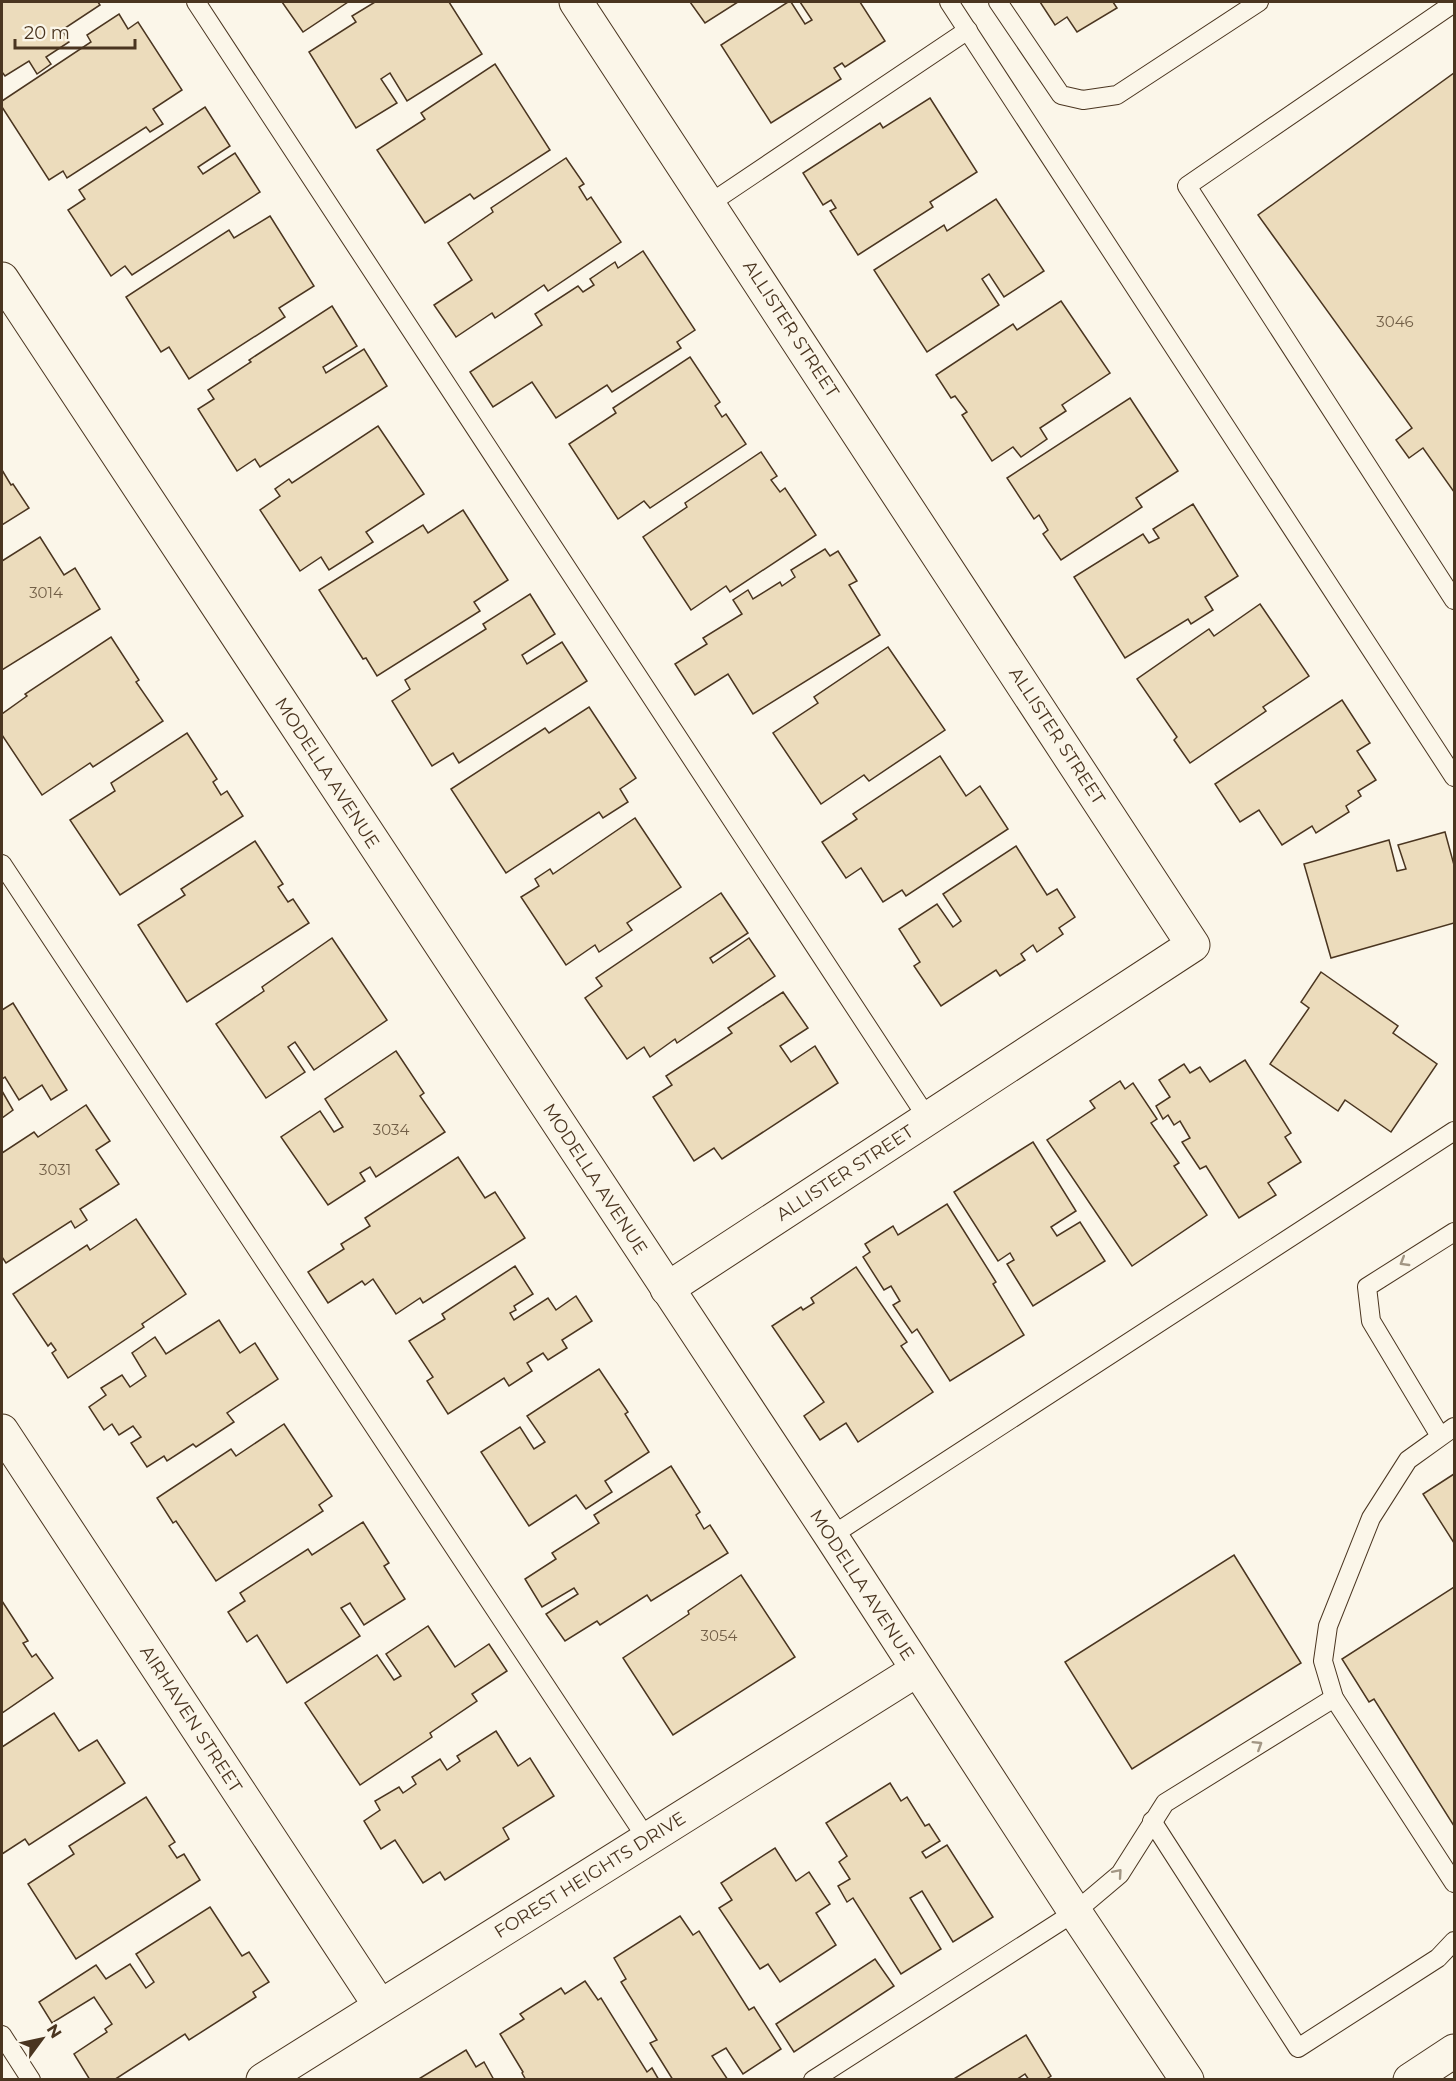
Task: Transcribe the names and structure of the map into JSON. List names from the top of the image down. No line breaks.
{"streets":{"street":["ALLISTER STREET","MODELLA AVENUE","AIRHAVEN STREET","FOREST HEIGHTS DRIVE"]},"crossings":[["ALLISTER STREET","MODELLA AVENUE"],["MODELLA AVENUE","FOREST HEIGHTS DRIVE"],["AIRHAVEN STREET","FOREST HEIGHTS DRIVE"]],"house_numbers":["3046","3014","3034","3031","3054"],"scale_bar":"20 m","north":"top right"}
